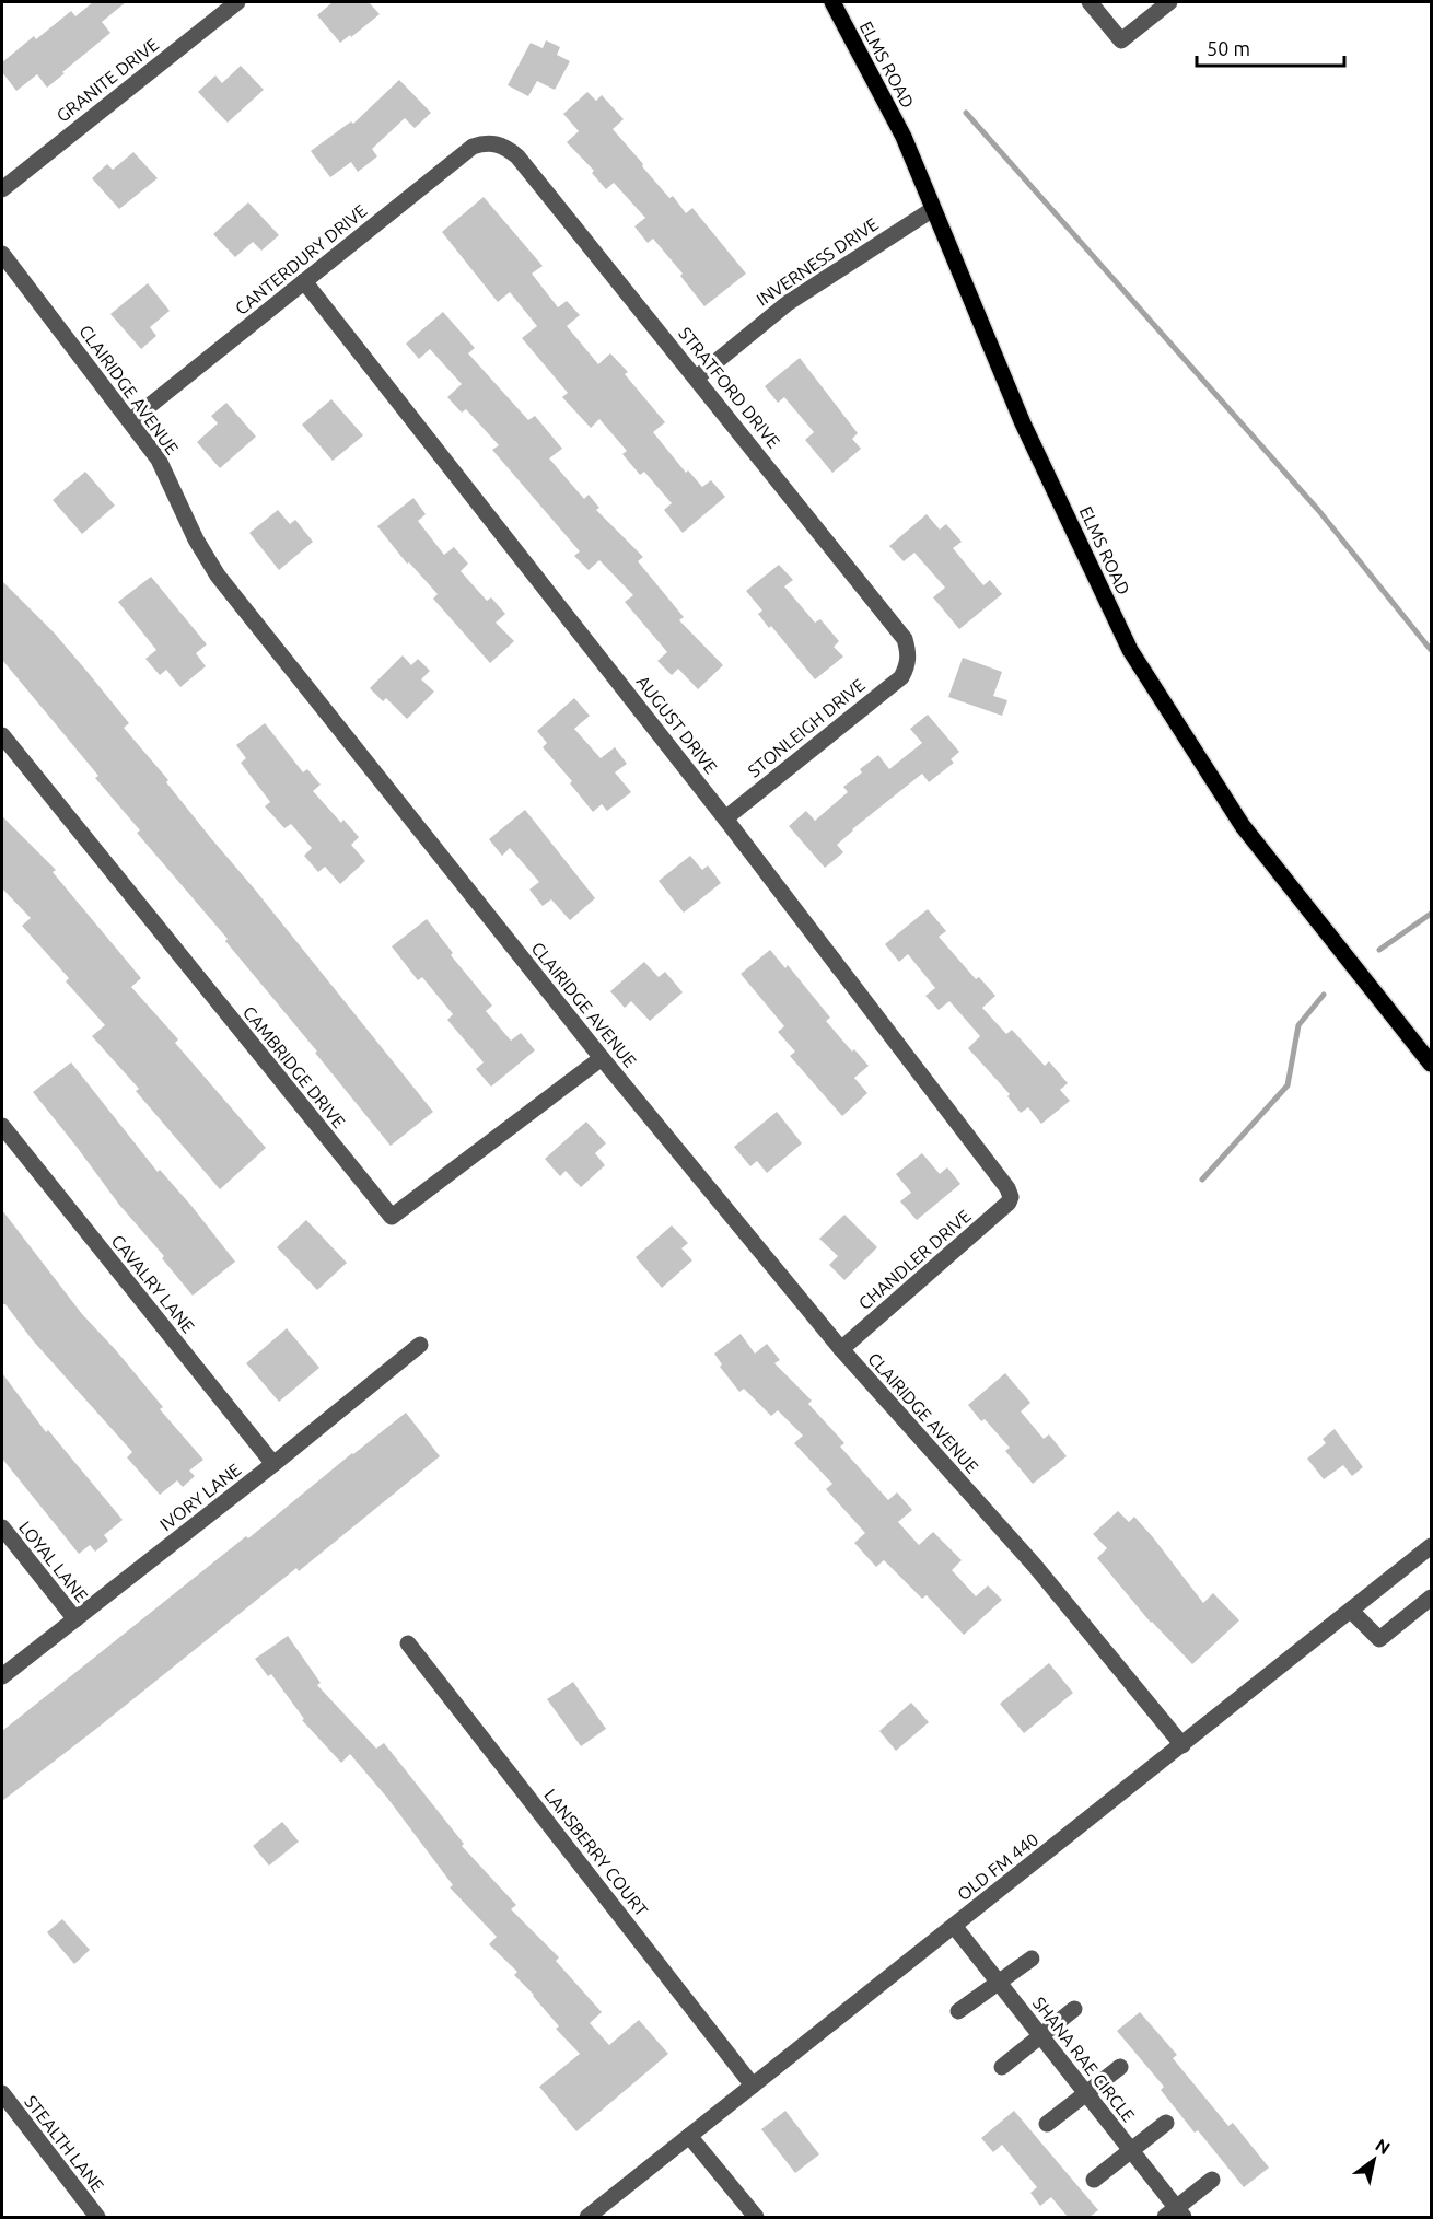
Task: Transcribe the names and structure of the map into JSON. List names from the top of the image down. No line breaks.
{"streets":{"main road":["ELMS ROAD"],"street":["GRANITE DRIVE","CANTERDURY DRIVE","INVERNESS DRIVE","STRATFORD DRIVE","CLAIRIDGE AVENUE","AUGUST DRIVE","STONLEIGH DRIVE","CAMBRIDGE DRIVE","CHANDLER DRIVE","CAVALRY LANE","IVORY LANE","LOYAL LANE","LANSBERRY COURT","OLD FM 440","SHANA RAE CIRCLE","STEALTH LANE"]},"crossings":[["ELMS ROAD","INVERNESS DRIVE"],["CANTERDURY DRIVE","STRATFORD DRIVE"],["CANTERDURY DRIVE","CLAIRIDGE AVENUE"],["CANTERDURY DRIVE","AUGUST DRIVE"],["INVERNESS DRIVE","STRATFORD DRIVE"],["STRATFORD DRIVE","STONLEIGH DRIVE"],["CLAIRIDGE AVENUE","CAMBRIDGE DRIVE"],["CLAIRIDGE AVENUE","CHANDLER DRIVE"],["CLAIRIDGE AVENUE","OLD FM 440"],["AUGUST DRIVE","STONLEIGH DRIVE"],["AUGUST DRIVE","CHANDLER DRIVE"],["CAVALRY LANE","IVORY LANE"],["IVORY LANE","LOYAL LANE"],["LANSBERRY COURT","OLD FM 440"],["OLD FM 440","SHANA RAE CIRCLE"]],"scale_bar":"50 m","north":"top right"}
